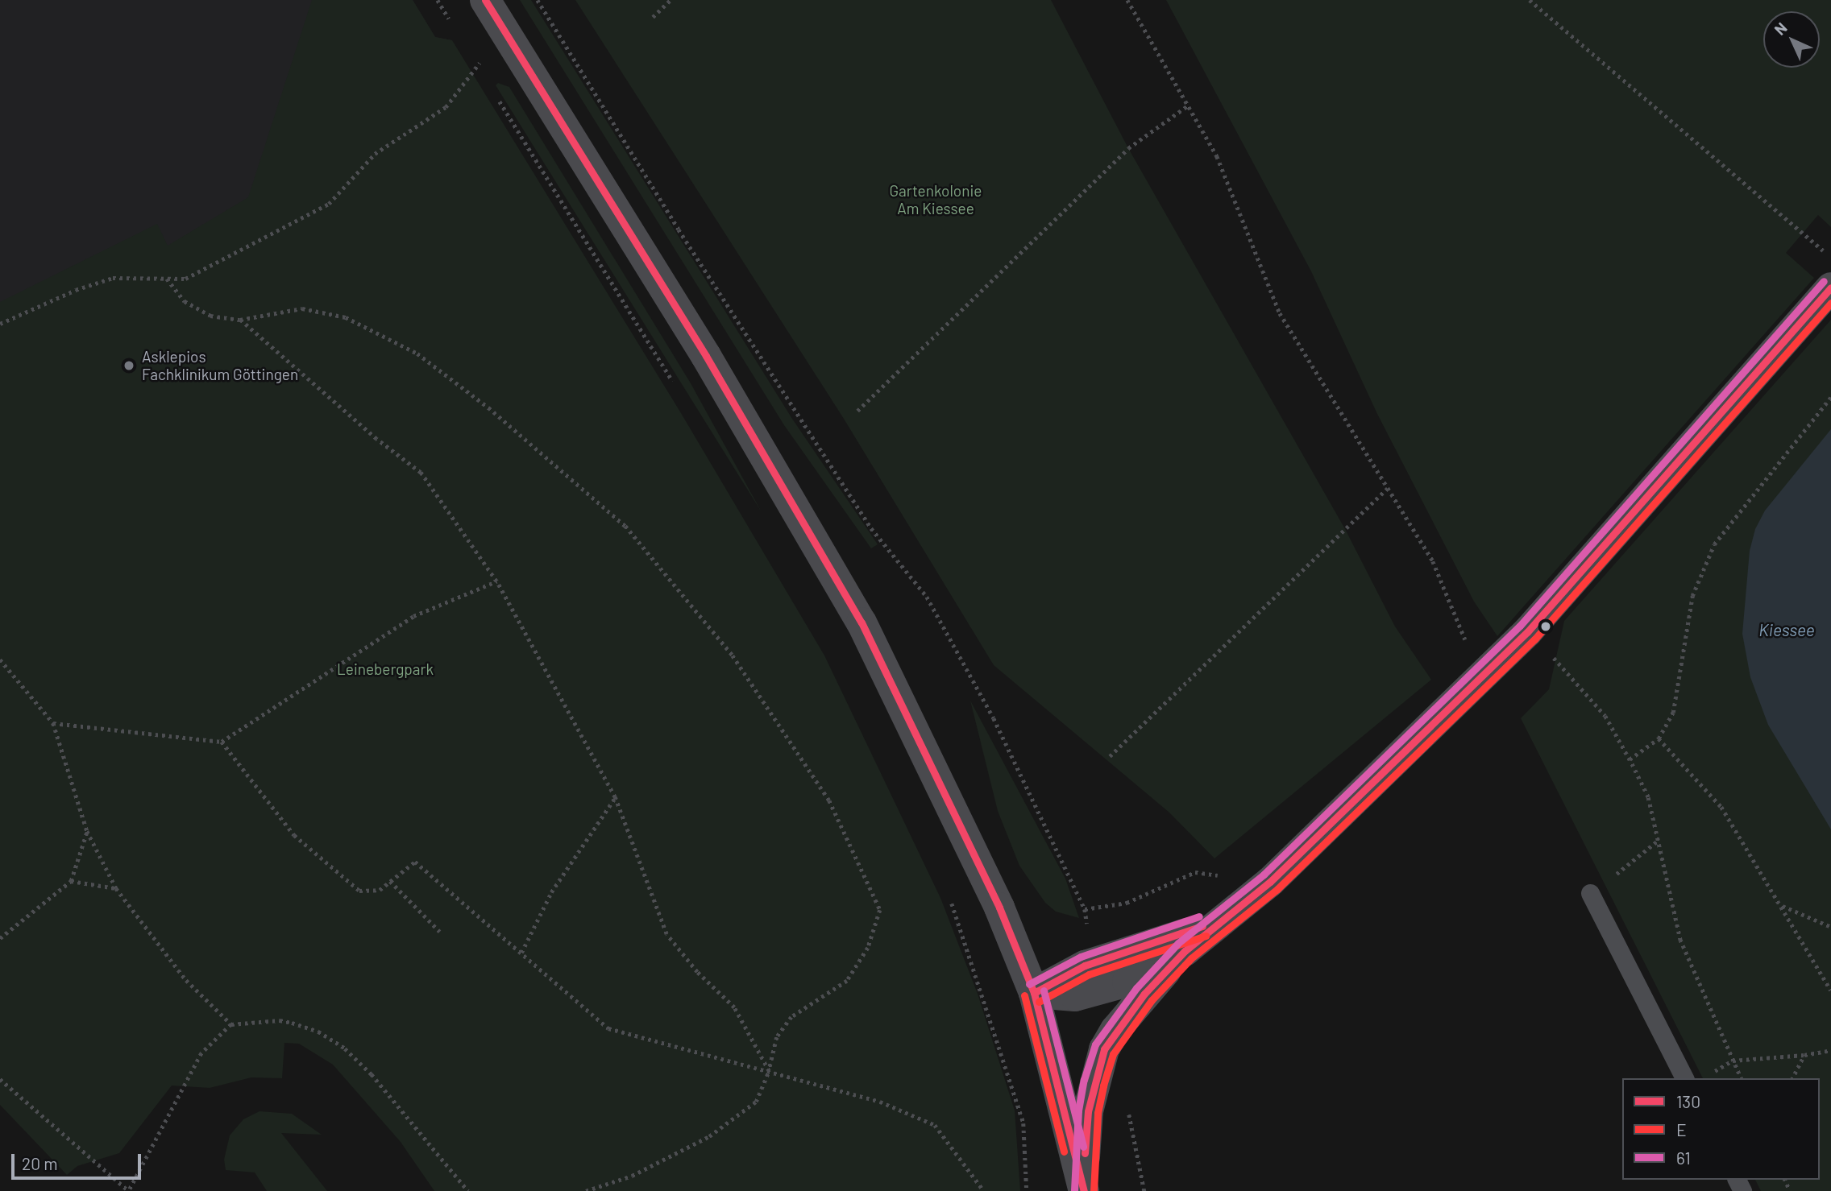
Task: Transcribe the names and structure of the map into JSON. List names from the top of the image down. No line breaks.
{"water":["Kiessee"],"parks":["Gartenkolonie Am Kiessee","Leinebergpark"],"places":["Asklepios Fachklinikum Göttingen"],"lines":["transit line 130","transit line 61","transit line E"],"legend":["130","E","61"],"scale_bar":"20 m","north":"top left"}
